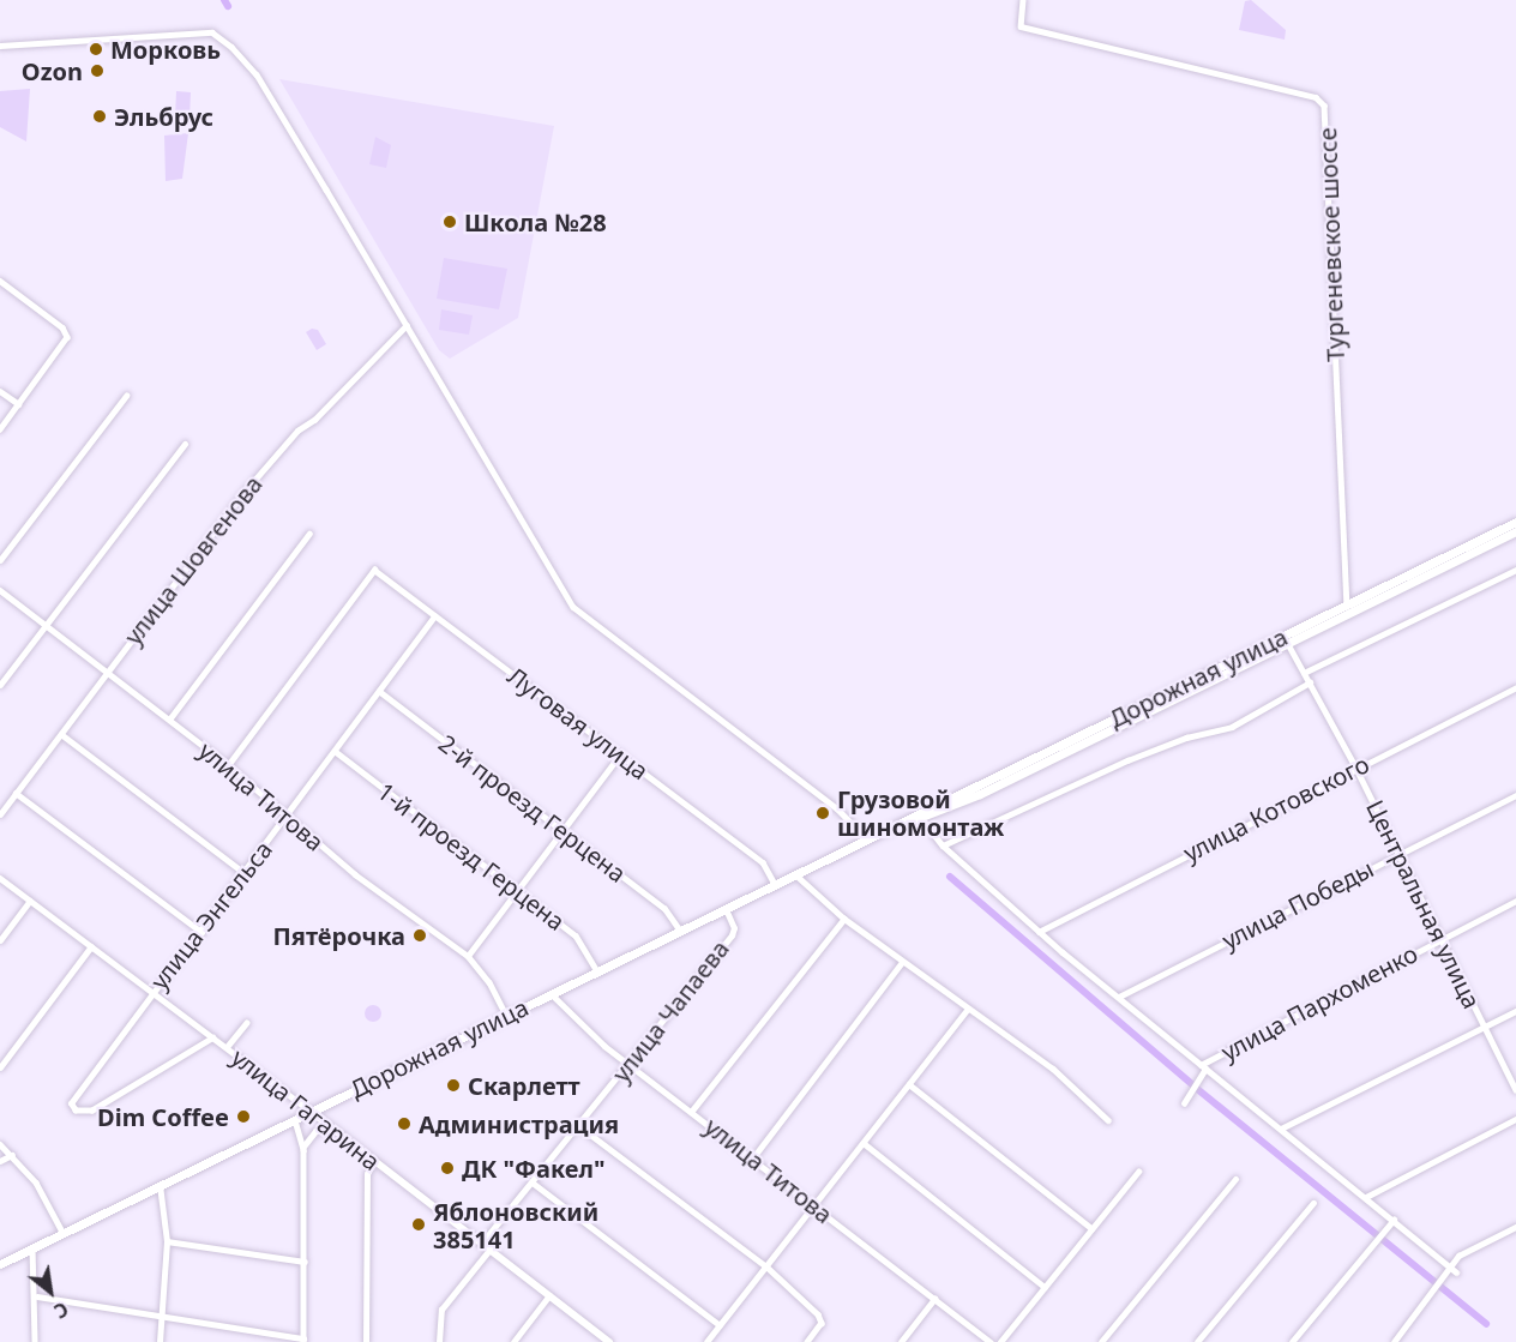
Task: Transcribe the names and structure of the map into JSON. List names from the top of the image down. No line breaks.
{"streets":{"main road":["Дорожная улица"],"street":["Тургеневское шоссе","улица Шовгенова","Луговая улица","улица Титова","2-й проезд Герцена","улица Котовского","1-й проезд Герцена","улица Победы","Центральная улица","улица Энгельса","улица Пархоменко","улица Чапаева","улица Гагарина"]},"crossings":[["Тургеневское шоссе","Дорожная улица"],["улица Шовгенова","улица Титова"],["Дорожная улица","Луговая улица"],["Дорожная улица","улица Титова"],["Дорожная улица","2-й проезд Герцена"],["Дорожная улица","1-й проезд Герцена"],["Дорожная улица","Центральная улица"],["Дорожная улица","улица Чапаева"],["Дорожная улица","улица Гагарина"],["Луговая улица","улица Титова"],["Луговая улица","улица Энгельса"],["улица Титова","улица Энгельса"],["улица Титова","улица Чапаева"],["2-й проезд Герцена","улица Энгельса"],["улица Котовского","Центральная улица"],["1-й проезд Герцена","улица Энгельса"],["улица Победы","Центральная улица"],["Центральная улица","улица Пархоменко"],["улица Энгельса","улица Гагарина"],["улица Чапаева","улица Гагарина"]],"places":["Морковь","Ozon","Эльбрус","Школа №28","Грузовой шиномонтаж","Пятёрочка","Скарлетт","Dim Coffee","Администрация","ДК \"Факел\"","Яблоновский 385141"],"north":"bottom right"}
